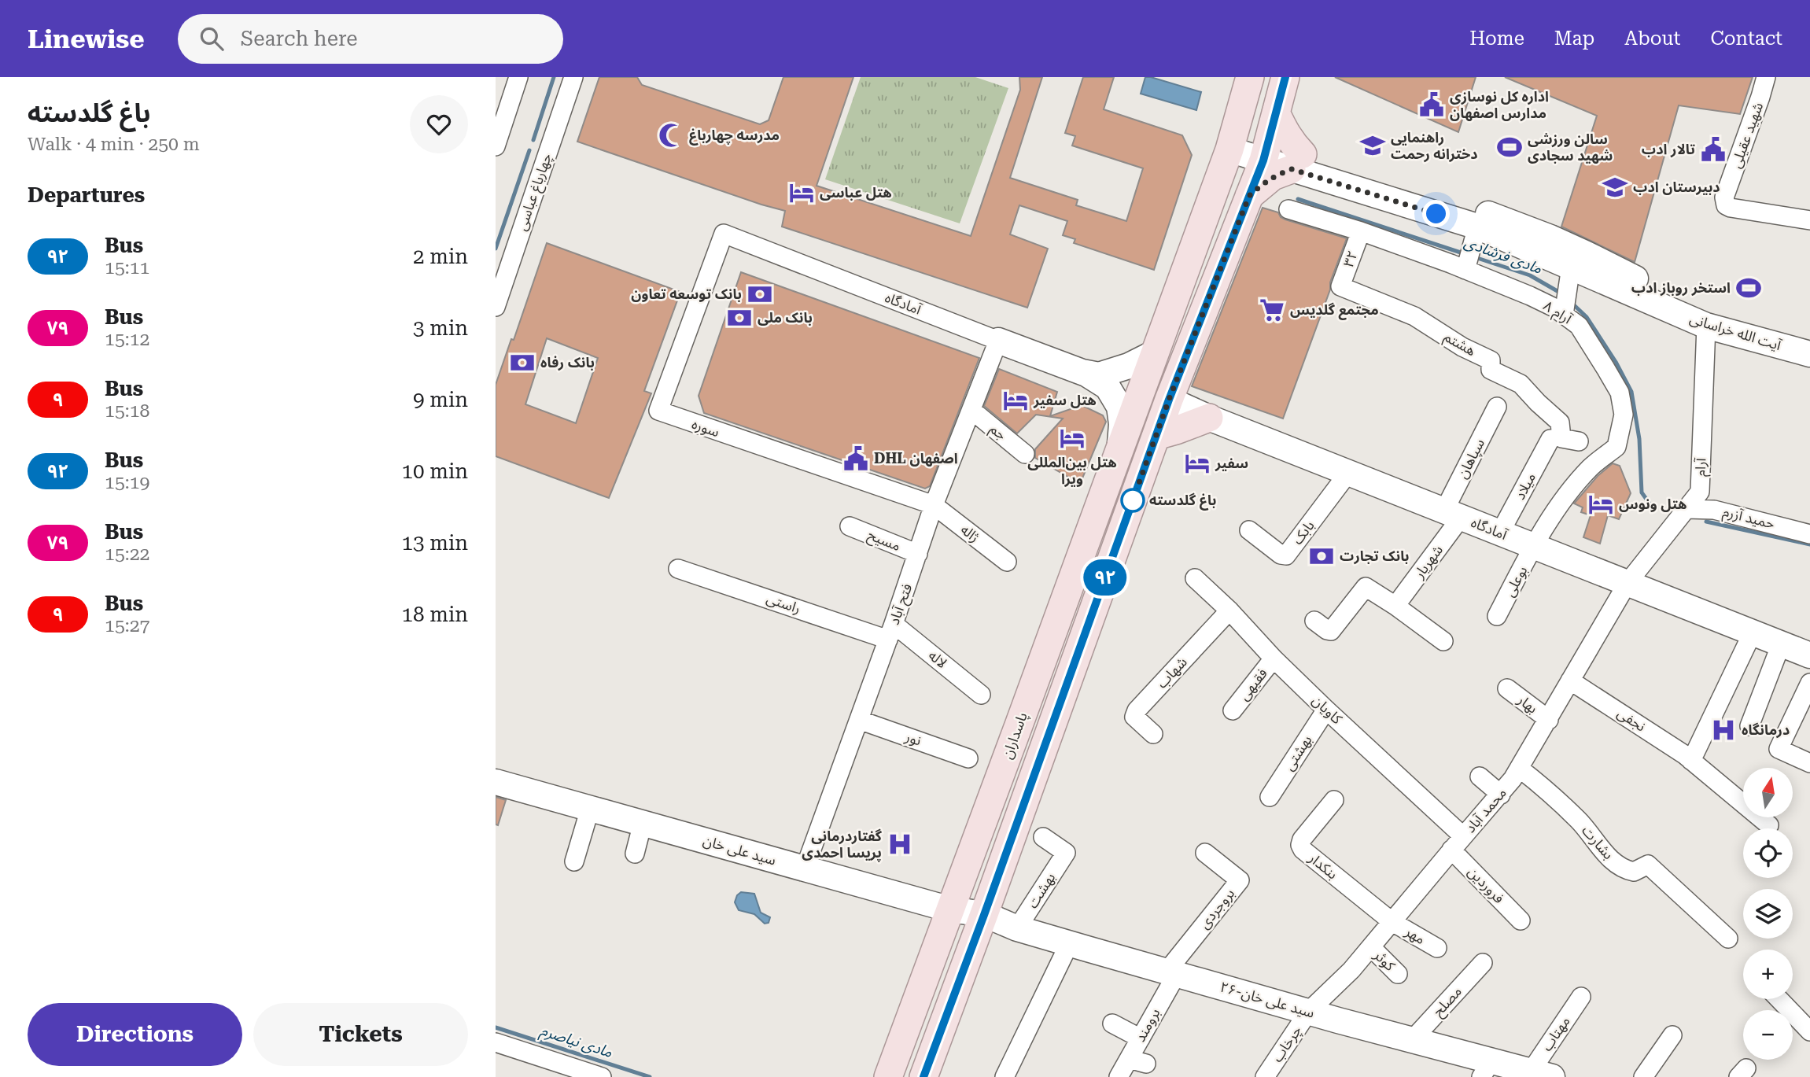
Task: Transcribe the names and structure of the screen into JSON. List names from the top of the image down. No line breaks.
{"streets":{"main road":["آمادگاه","آیت الله خراسانی","پاسداران","سید علی خان","۲۶-سید علی خان"],"street":["شهید عقیلی","چهارباغ عباسی","۳۲","۸ آرام","هشتم","سوره","جم","سپاهان","آرام","میلاد","حمید آزرم","بابک","ژاله","مسیح","شهریار","بوعلی","راستی","فتح آباد","لاله","شهاب","فقیهی","بهار","کاویان","نجفی","نور","بهشتی","محمد آباد","بشارت","بنکدار","فروردین","بهشت","بروجردی","مهر","کوثر","مصلح","برومند","مهتاب","چرخاب"]},"crossings":[["۳۲","۸ آرام"],["۳۲","هشتم"],["آمادگاه","۸ آرام"],["آمادگاه","سوره"],["آمادگاه","سپاهان"],["آمادگاه","آرام"],["آمادگاه","میلاد"],["آمادگاه","بابک"],["آمادگاه","شهریار"],["آمادگاه","بوعلی"],["آمادگاه","فتح آباد"],["آمادگاه","پاسداران"],["آمادگاه","محمد آباد"],["۸ آرام","بوعلی"],["آیت الله خراسانی","آرام"],["سوره","ژاله"],["سوره","فتح آباد"],["جم","فتح آباد"],["سپاهان","شهریار"],["آرام","حمید آزرم"],["آرام","محمد آباد"],["ژاله","فتح آباد"],["مسیح","فتح آباد"],["راستی","فتح آباد"],["راستی","لاله"],["فتح آباد","لاله"],["فتح آباد","نور"],["فتح آباد","سید علی خان"],["شهاب","کاویان"],["فقیهی","کاویان"],["بهار","محمد آباد"],["کاویان","بهشتی"],["کاویان","محمد آباد"],["نجفی","محمد آباد"],["پاسداران","سید علی خان"],["محمد آباد","بشارت"],["محمد آباد","بنکدار"],["محمد آباد","فروردین"],["محمد آباد","مهر"],["محمد آباد","کوثر"],["محمد آباد","۲۶-سید علی خان"],["محمد آباد","چرخاب"],["سید علی خان","۲۶-سید علی خان"],["بنکدار","مهر"],["بهشت","۲۶-سید علی خان"],["بروجردی","۲۶-سید علی خان"],["بروجردی","برومند"],["۲۶-سید علی خان","مصلح"],["۲۶-سید علی خان","برومند"],["۲۶-سید علی خان","مهتاب"],["۲۶-سید علی خان","چرخاب"]],"water":["مادی فرشادی","مادی نیاصرم"],"places":{"public building":["اداره کل نوسازی مدارس اصفهان","تالار ادب","DHL اصفهان"],"mosque":["مدرسه چهارباغ"],"school or university":["راهنمایی دخترانه رحمت","دبیرستان ادب"],"sports":["سالن ورزشی شهید سجادی","استخر روباز ادب"],"hotel":["هتل عباسی","هتل سفیر","هتل بین‌المللی ویرا","سفیر","هتل ونوس"],"bank":["بانک توسعه تعاون","بانک ملی","بانک رفاه","بانک تجارت"],"supermarket":["مجتمع گلدیس"],"other":["باغ گلدسته"],"hospital":["درمانگاه","گفتاردرمانی پریسا احمدی"]},"lines":["bus line ۹۲"],"north":"top","page":{"header":"Linewise","search":"Search here","nav":["Home","Map","About","Contact"],"heading":[["باغ گلدسته","Walk · 4 min · 250 m"],"Departures"],"on_map":"۹۲","list":[{"mark":"۹۲","name":"Bus","note":"15:11","value":"2 min"},{"mark":"۷۹","name":"Bus","note":"15:12","value":"3 min"},{"mark":"۹","name":"Bus","note":"15:18","value":"9 min"},{"mark":"۹۲","name":"Bus","note":"15:19","value":"10 min"},{"mark":"۷۹","name":"Bus","note":"15:22","value":"13 min"},{"mark":"۹","name":"Bus","note":"15:27","value":"18 min"}],"map_buttons":["+","−"],"buttons":["Directions","Tickets"]}}
